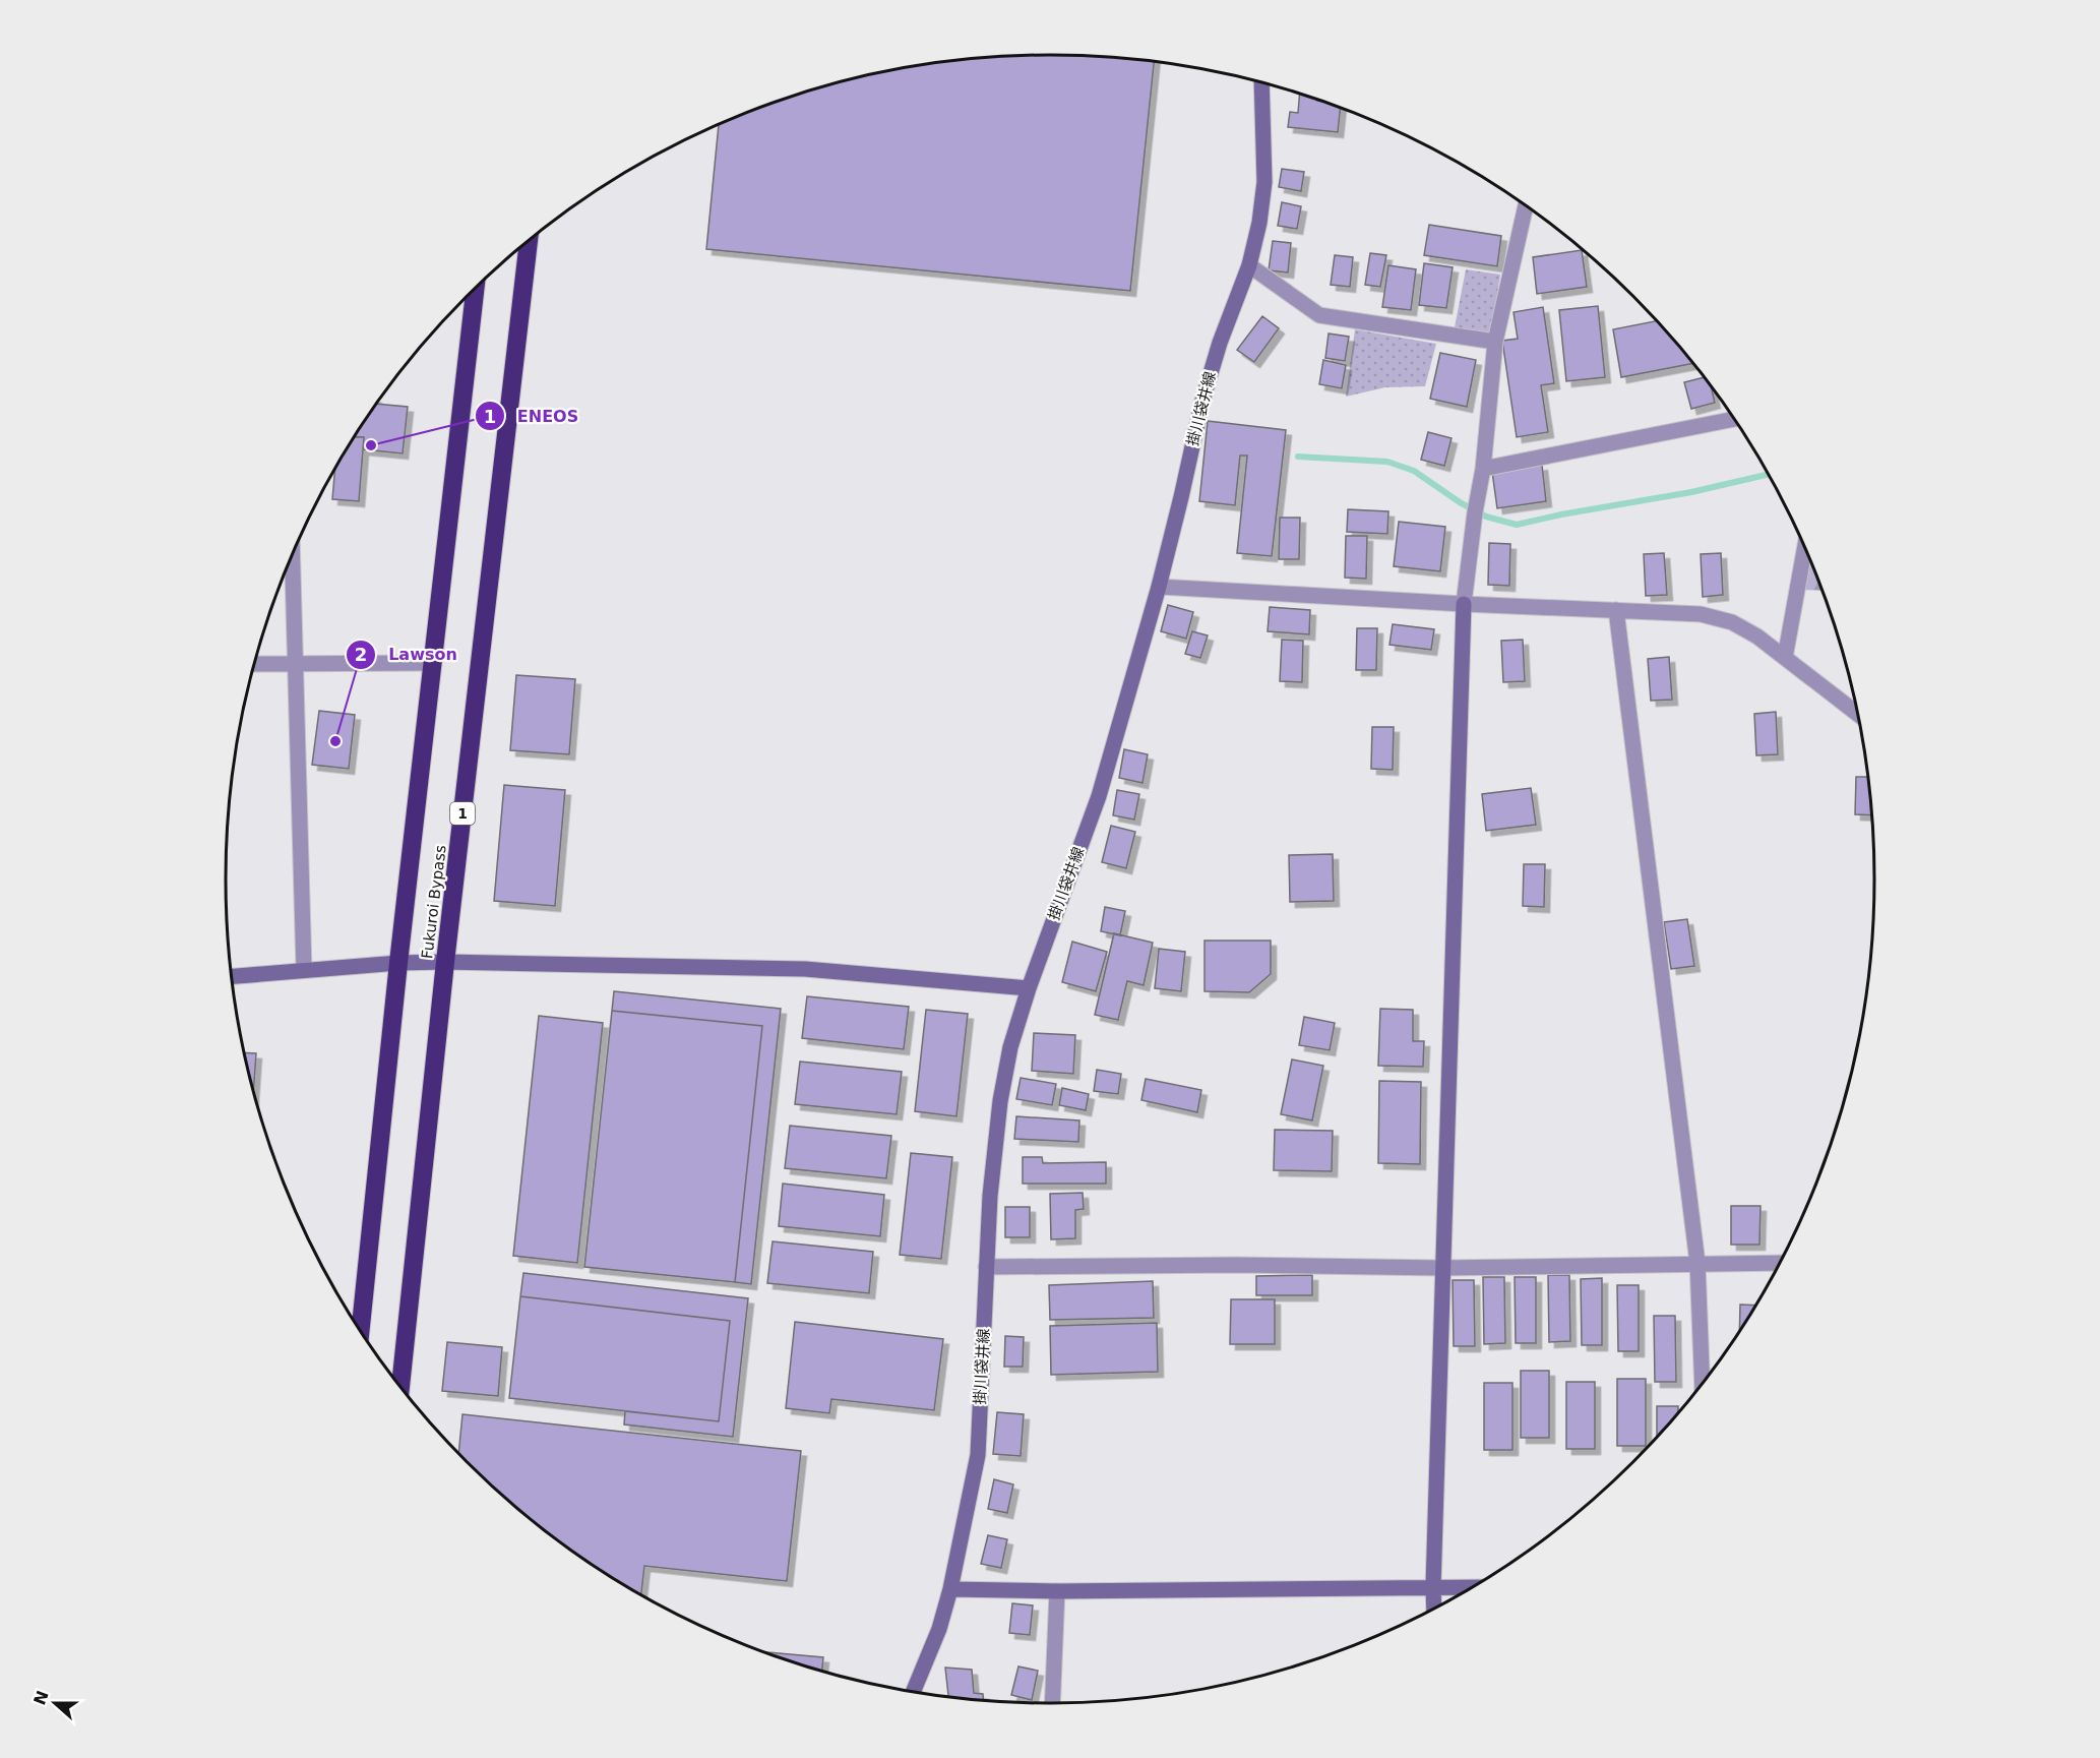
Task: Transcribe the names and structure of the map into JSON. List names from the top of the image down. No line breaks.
{"streets":{"highway":["1","Fukuroi Bypass"],"street":["掛川袋井線"]},"places":["ENEOS","Lawson"],"north":"left"}
